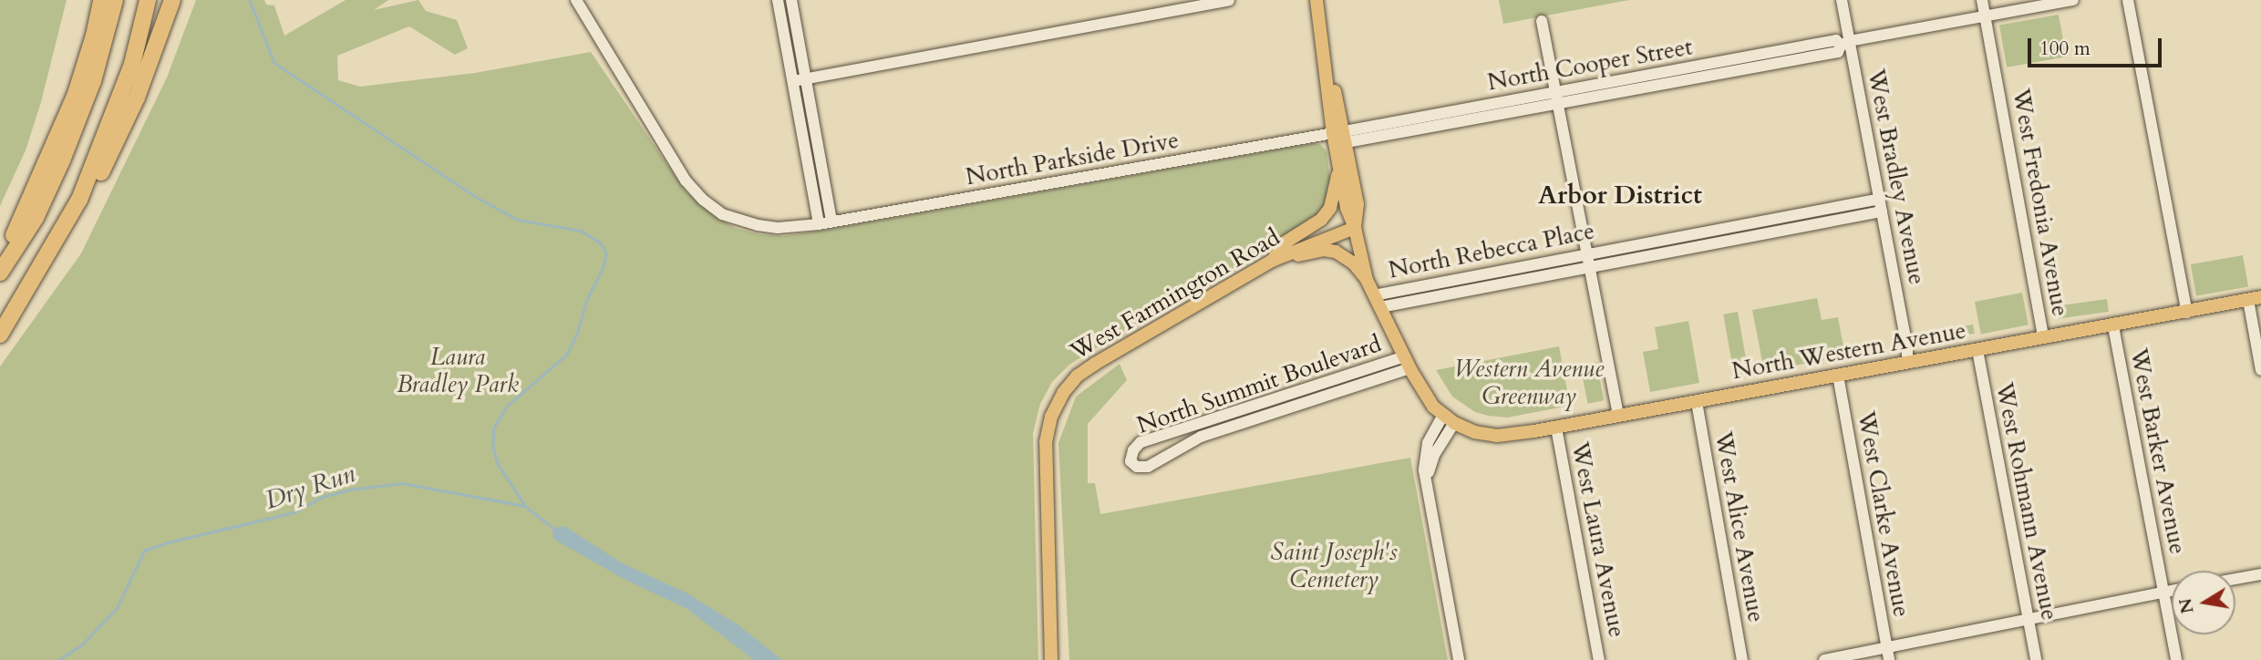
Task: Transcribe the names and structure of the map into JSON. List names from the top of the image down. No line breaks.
{"streets":{"main road":["West Farmington Road","North Western Avenue"],"street":["North Cooper Street","North Parkside Drive","West Bradley Avenue","West Fredonia Avenue","North Rebecca Place","North Summit Boulevard","West Barker Avenue","West Rohmann Avenue","West Clarke Avenue","West Alice Avenue","West Laura Avenue"]},"crossings":[["North Cooper Street","North Parkside Drive"],["North Cooper Street","West Bradley Avenue"],["North Cooper Street","West Fredonia Avenue"],["North Cooper Street","West Laura Avenue"],["West Bradley Avenue","North Rebecca Place"],["West Bradley Avenue","North Western Avenue"],["West Fredonia Avenue","North Western Avenue"],["North Rebecca Place","West Laura Avenue"],["North Western Avenue","West Barker Avenue"],["North Western Avenue","West Rohmann Avenue"],["North Western Avenue","West Clarke Avenue"],["North Western Avenue","West Alice Avenue"],["North Western Avenue","West Laura Avenue"]],"districts":["Arbor District"],"water":["Dry Run"],"parks":["Laura Bradley Park","Western Avenue Greenway","Saint Joseph's Cemetery"],"scale_bar":"100 m","north":"left"}
